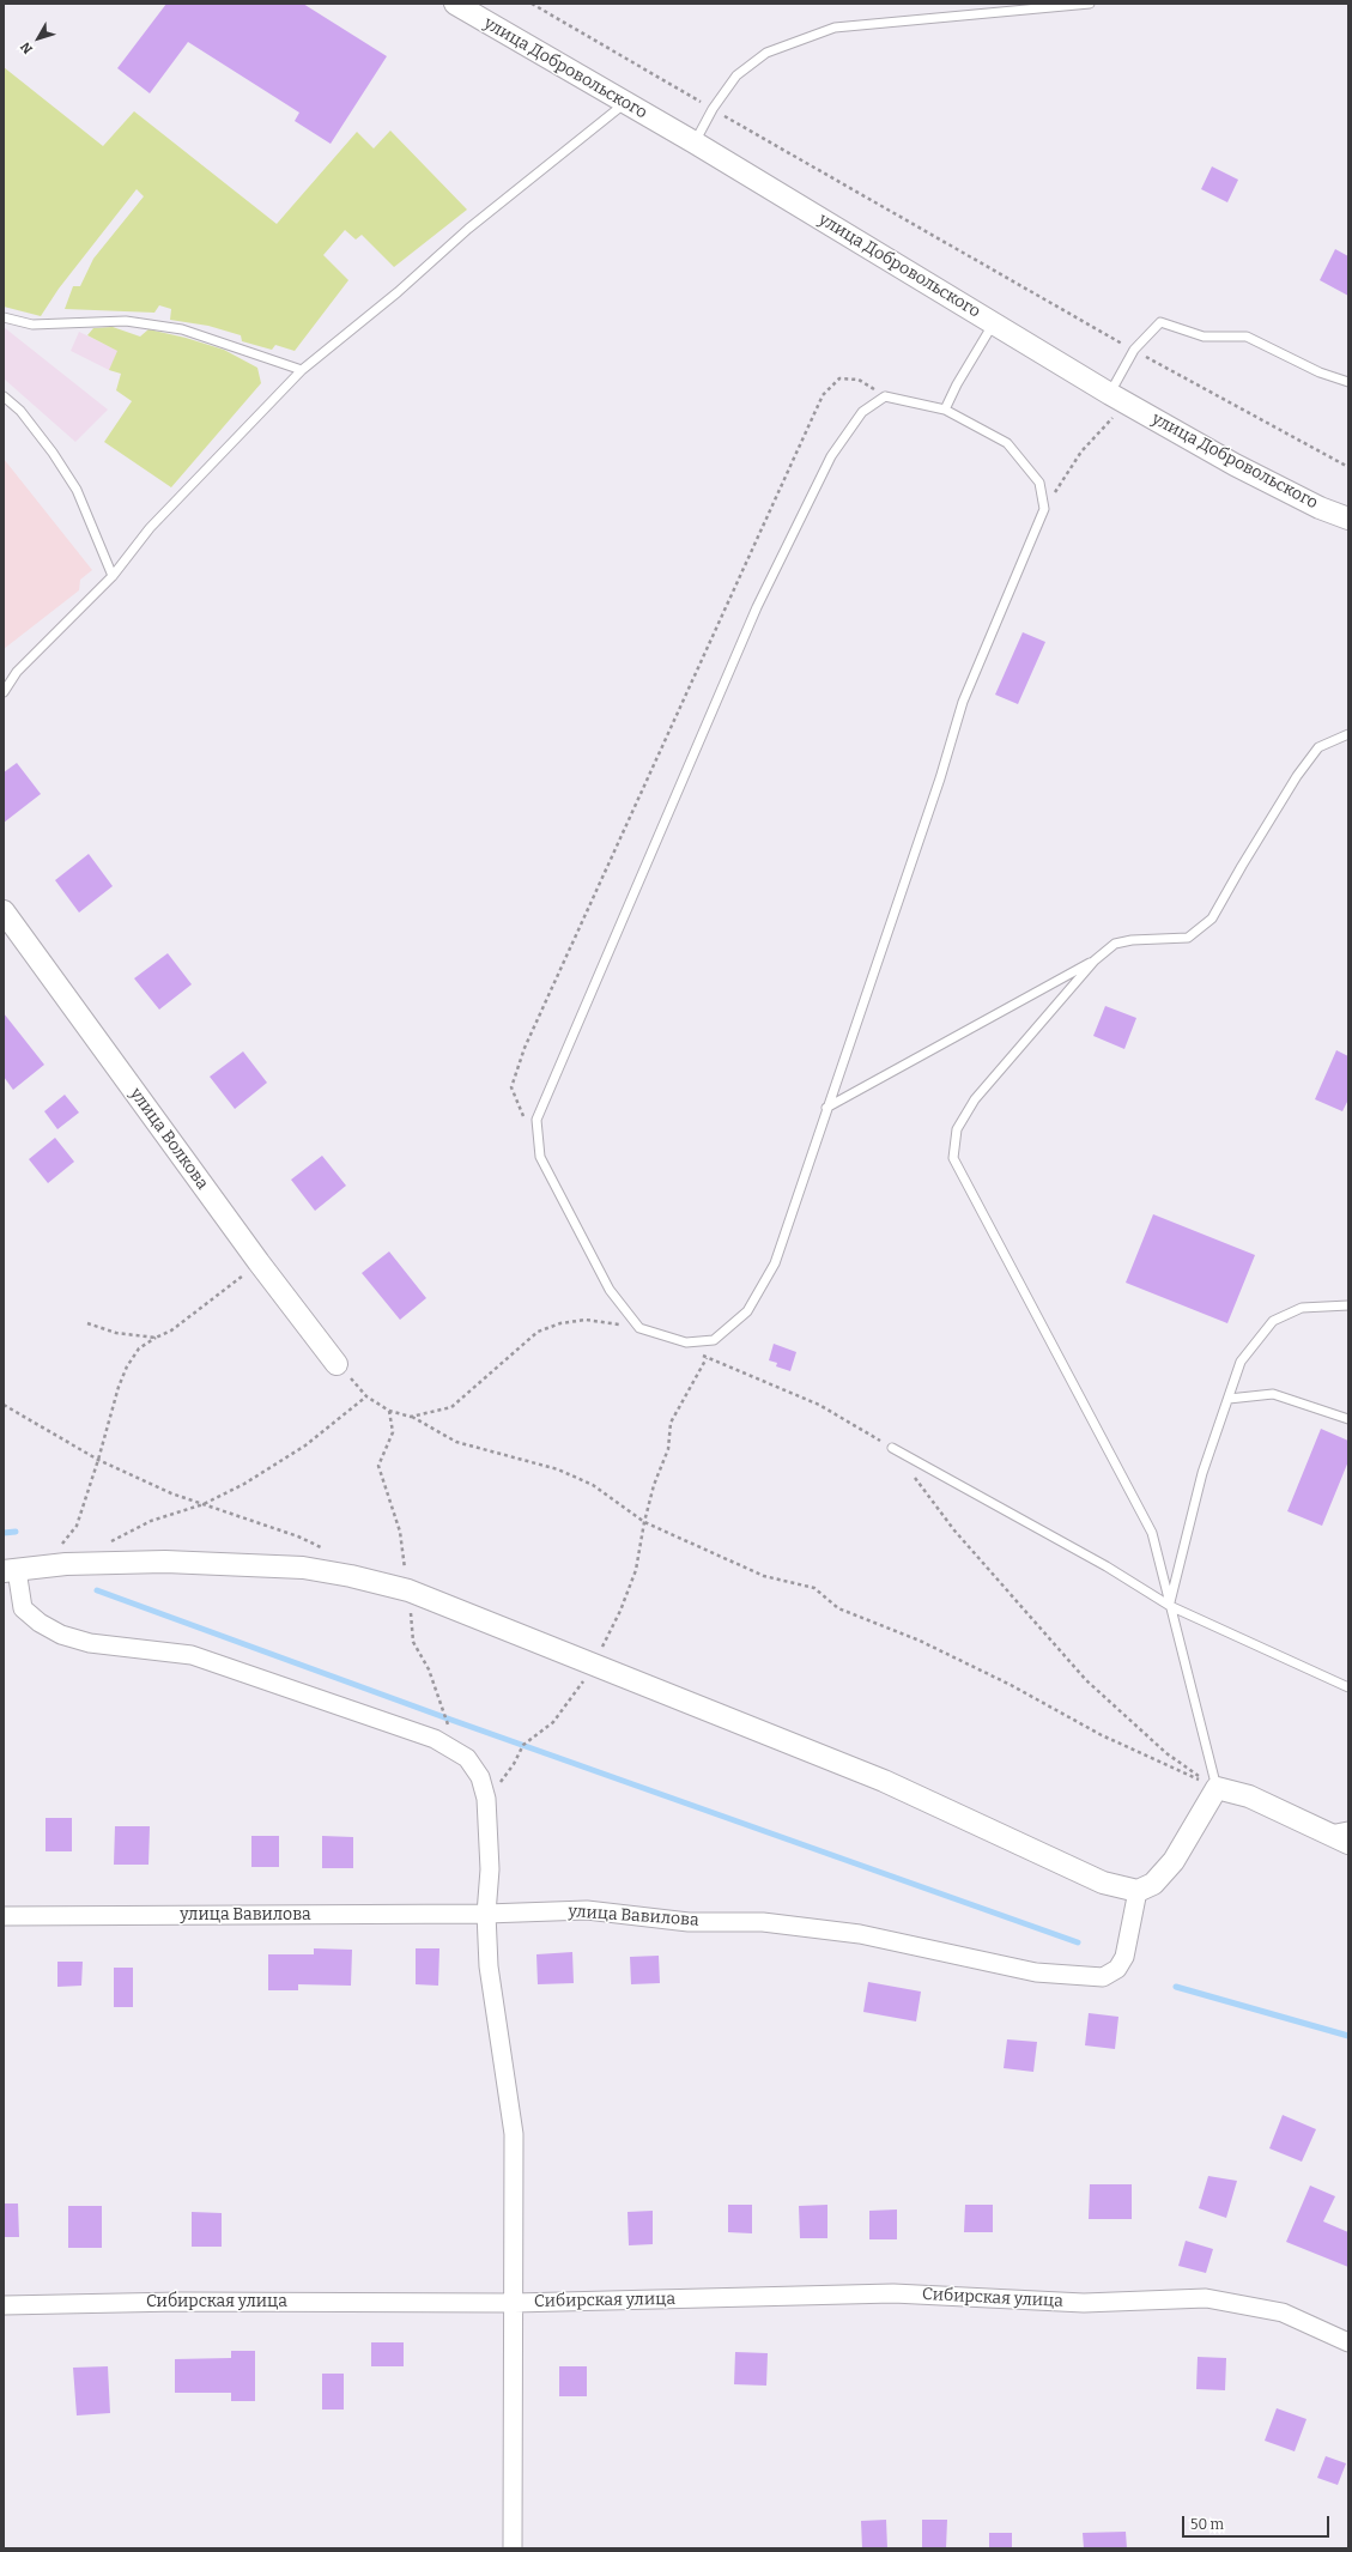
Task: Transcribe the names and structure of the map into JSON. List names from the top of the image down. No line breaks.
{"streets":{"street":["улица Добровольского","улица Волкова","улица Вавилова","Сибирская улица"]},"scale_bar":"50 m","north":"bottom left"}
